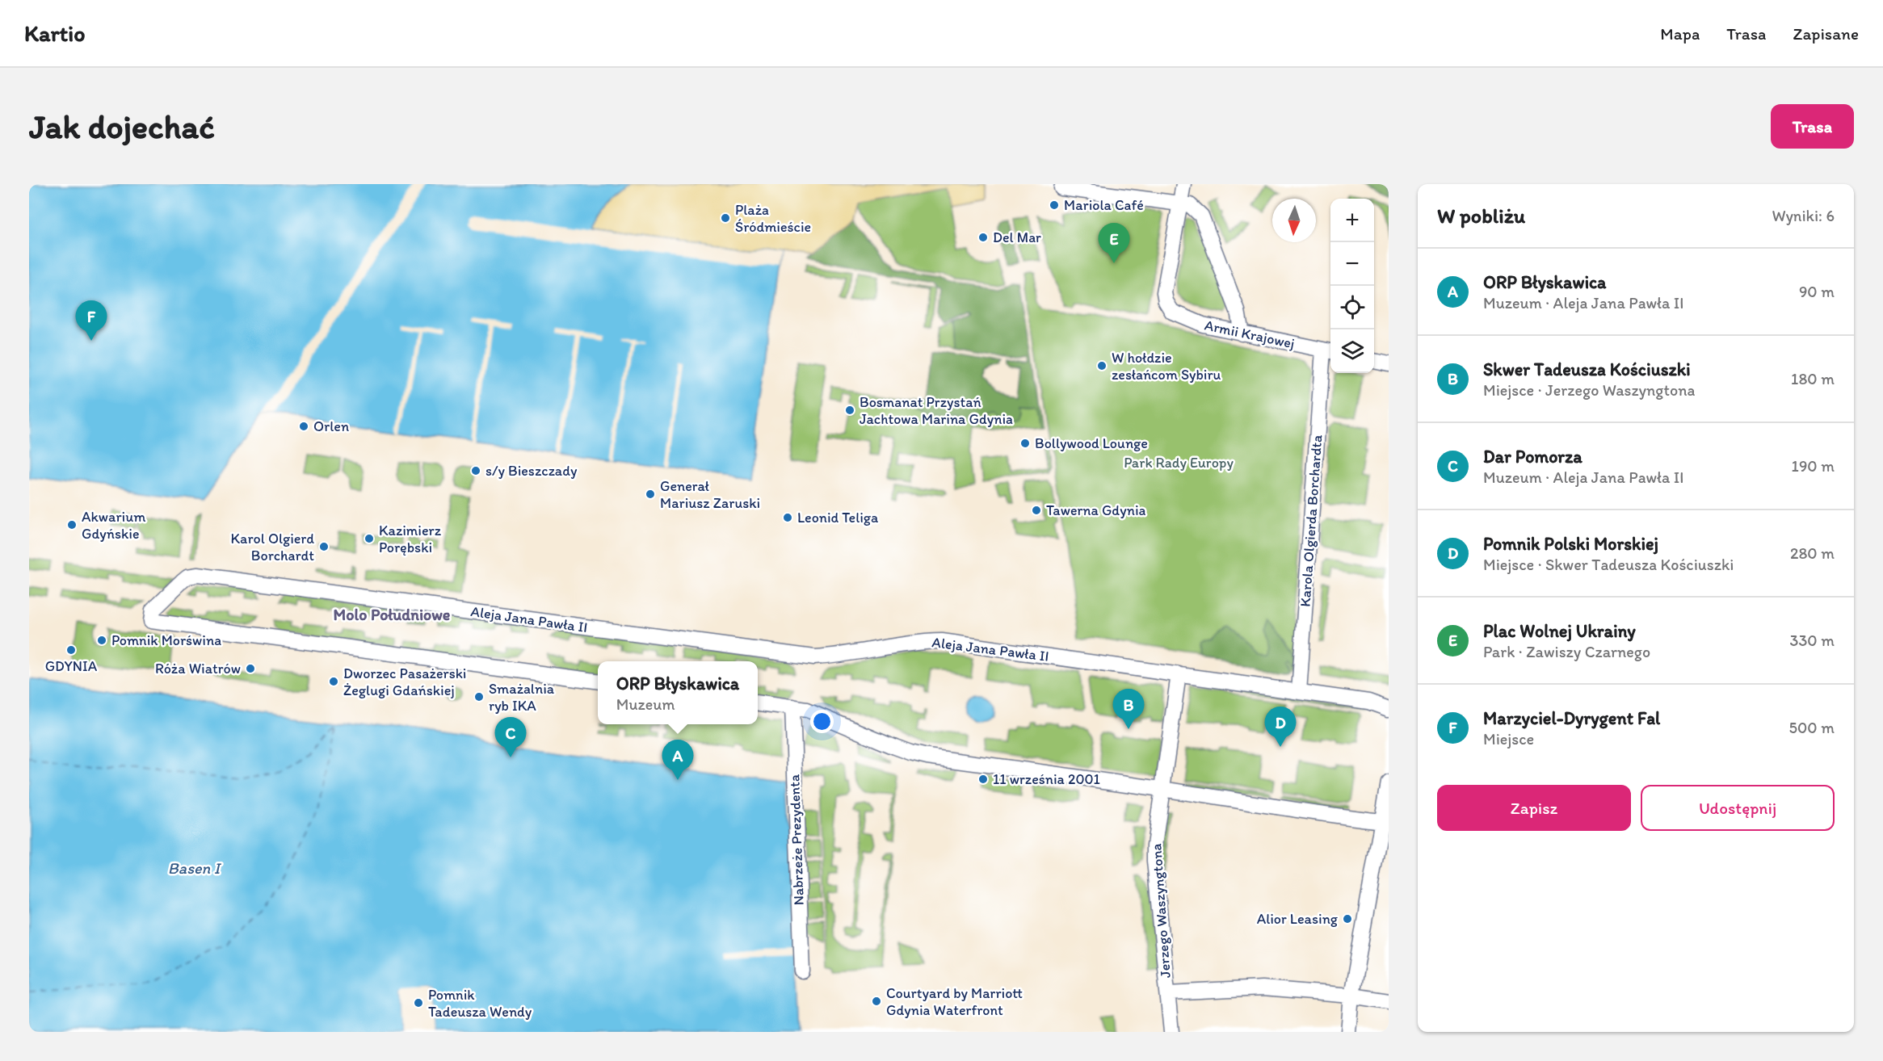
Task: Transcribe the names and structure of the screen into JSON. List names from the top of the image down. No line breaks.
{"streets":{"street":["Armii Krajowej","Karola Olgierda Borchardta","Aleja Jana Pawła II","Nabrzeże Prezydenta","Jerzego Waszyngtona"]},"crossings":[["Armii Krajowej","Karola Olgierda Borchardta"],["Aleja Jana Pawła II","Jerzego Waszyngtona"]],"districts":["Molo Południowe"],"water":["Basen I"],"parks":["Park Rady Europy"],"places":["Mariola Café","Plaża Śródmieście","Del Mar","W hołdzie zesłańcom Sybiru","Bosmanat Przystań Jachtowa Marina Gdynia","Orlen","Bollywood Lounge","s/y Bieszczady","Generał Mariusz Zaruski","Tawerna Gdynia","Leonid Teliga","Akwarium Gdyńskie","Kazimierz Porębski","Karol Olgierd Borchardt","Pomnik Morświna","GDYNIA","Róża Wiatrów","Dworzec Pasażerski Żeglugi Gdańskiej","Smażalnia ryb IKA","11 września 2001","Alior Leasing","Courtyard by Marriott Gdynia Waterfront","Pomnik Tadeusza Wendy"],"north":"bottom","page":{"header":"Kartio","nav":["Mapa","Trasa","Zapisane"],"buttons":["Trasa",["Zapisz","Udostępnij"]],"title":"Jak dojechać","heading":["W pobliżu","Wyniki: 6"],"map_buttons":["+","−"],"pins":["E","F","B","D","C","A"],"list":[{"mark":"A","name":"ORP Błyskawica","note":"Muzeum · Aleja Jana Pawła II","value":"90 m"},{"mark":"B","name":"Skwer Tadeusza Kościuszki","note":"Miejsce · Jerzego Waszyngtona","value":"180 m"},{"mark":"C","name":"Dar Pomorza","note":"Muzeum · Aleja Jana Pawła II","value":"190 m"},{"mark":"D","name":"Pomnik Polski Morskiej","note":"Miejsce · Skwer Tadeusza Kościuszki","value":"280 m"},{"mark":"E","name":"Plac Wolnej Ukrainy","note":"Park · Zawiszy Czarnego","value":"330 m"},{"mark":"F","name":"Marzyciel-Dyrygent Fal","note":"Miejsce","value":"500 m"}],"popup":["ORP Błyskawica","Muzeum"]}}
